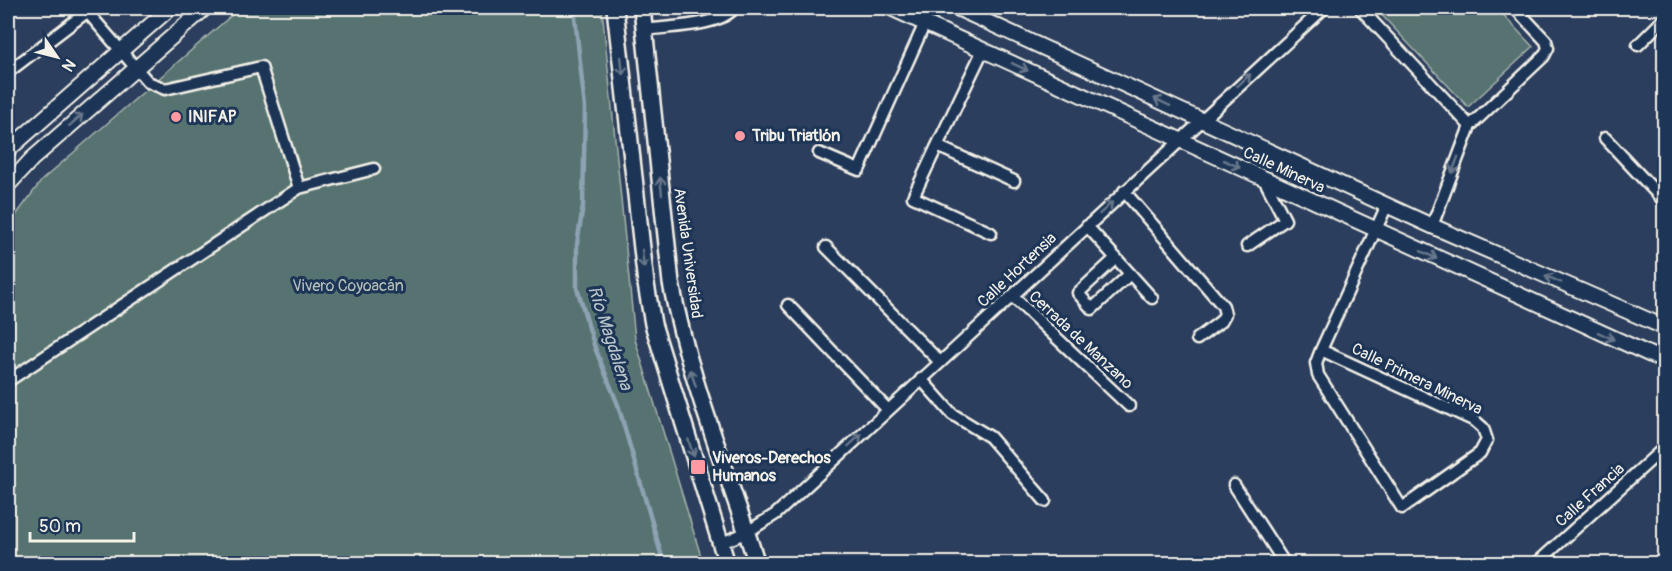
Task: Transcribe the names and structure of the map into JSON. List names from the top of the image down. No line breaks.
{"streets":{"main road":["Avenida Universidad"],"street":["Calle Minerva","Calle Hortensia","Cerrada de Manzano","Calle Primera Minerva","Calle Francia"]},"crossings":[["Calle Minerva","Calle Hortensia"],["Calle Minerva","Calle Primera Minerva"],["Avenida Universidad","Calle Hortensia"],["Calle Hortensia","Cerrada de Manzano"]],"one_way":["Calle Hortensia"],"water":["Río Magdalena"],"parks":["Vivero Coyoacán"],"places":{"other":["INIFAP","Tribu Triatlón"],"transit":["Viveros-Derechos Humanos"]},"scale_bar":"50 m","north":"bottom right"}
